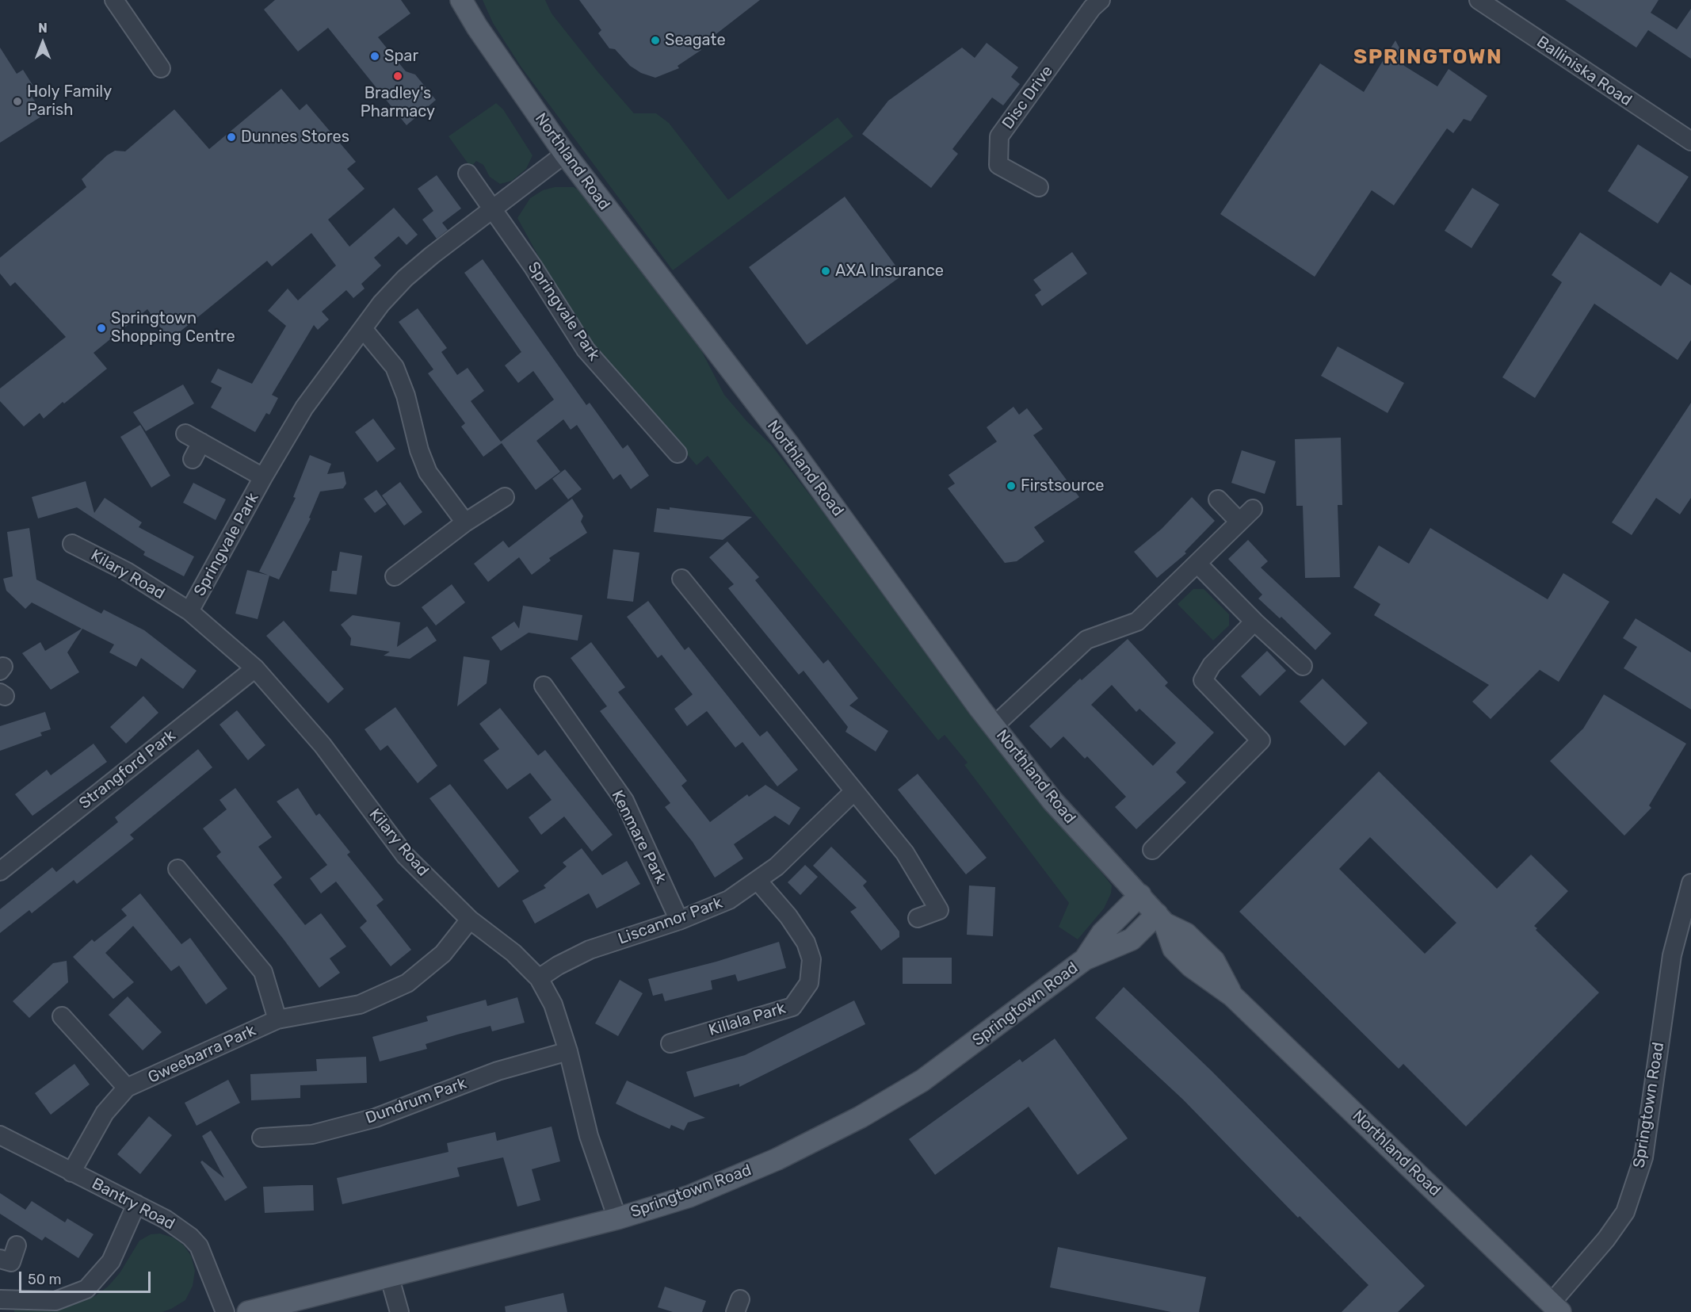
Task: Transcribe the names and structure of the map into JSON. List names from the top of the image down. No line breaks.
{"streets":{"main road":["Northland Road","Springtown Road"],"street":["Balliniska Road","Disc Drive","Springvale Park","Kilary Road","Strangford Park","Kenmare Park","Liscannor Park","Killala Park","Gweebarra Park","Dundrum Park","Bantry Road"]},"crossings":[["Northland Road","Springvale Park"],["Northland Road","Springtown Road"],["Springvale Park","Kilary Road"],["Kilary Road","Strangford Park"],["Kilary Road","Liscannor Park"],["Kilary Road","Springtown Road"],["Kilary Road","Gweebarra Park"],["Kilary Road","Dundrum Park"],["Kenmare Park","Liscannor Park"],["Liscannor Park","Killala Park"],["Gweebarra Park","Bantry Road"]],"districts":["SPRINGTOWN"],"places":["Seagate","Spar","Bradley's Pharmacy","Holy Family Parish","Dunnes Stores","AXA Insurance","Springtown Shopping Centre","Firstsource"],"scale_bar":"50 m","north":"top"}
